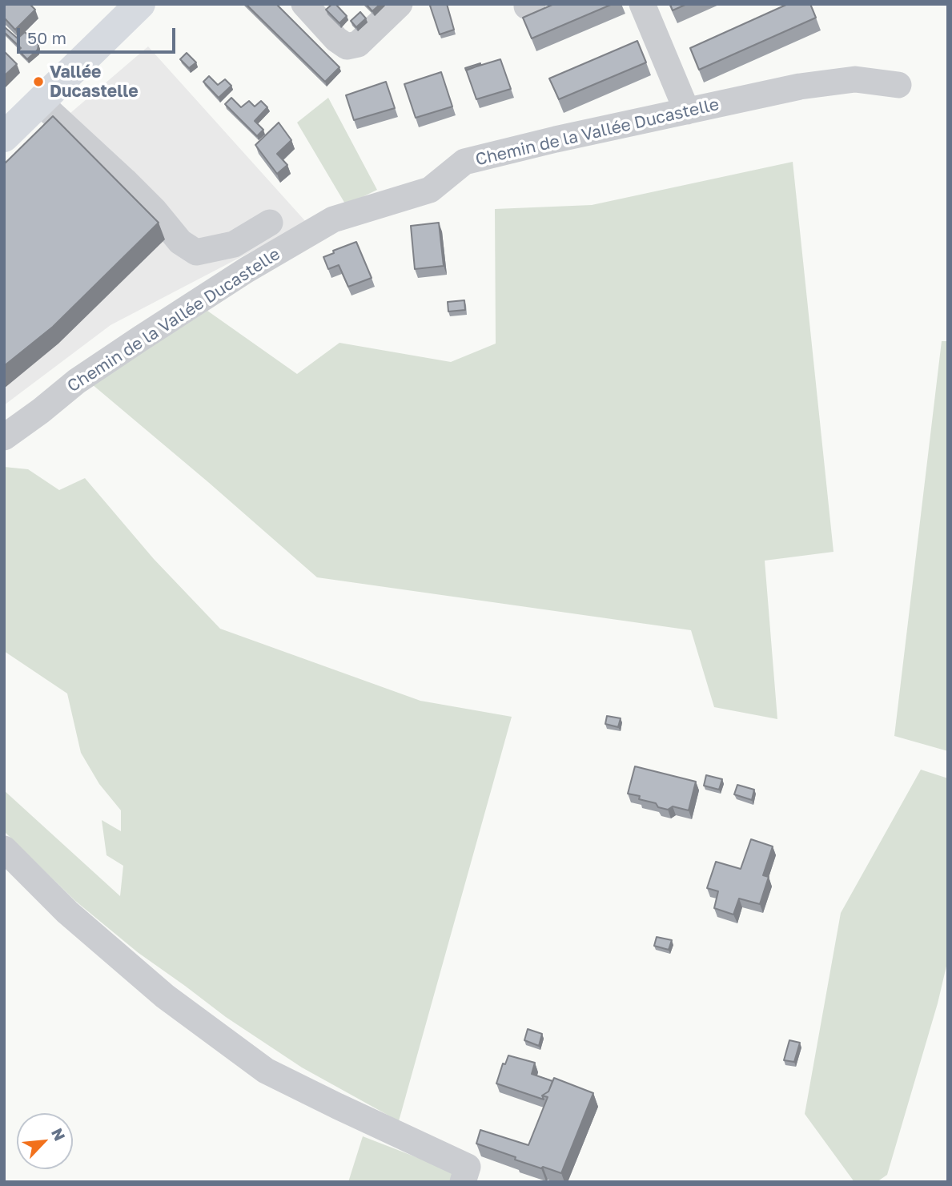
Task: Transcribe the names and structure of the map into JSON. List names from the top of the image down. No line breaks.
{"streets":{"street":["Chemin de la Vallée Ducastelle"]},"places":["Vallée Ducastelle"],"scale_bar":"50 m","north":"top right"}
